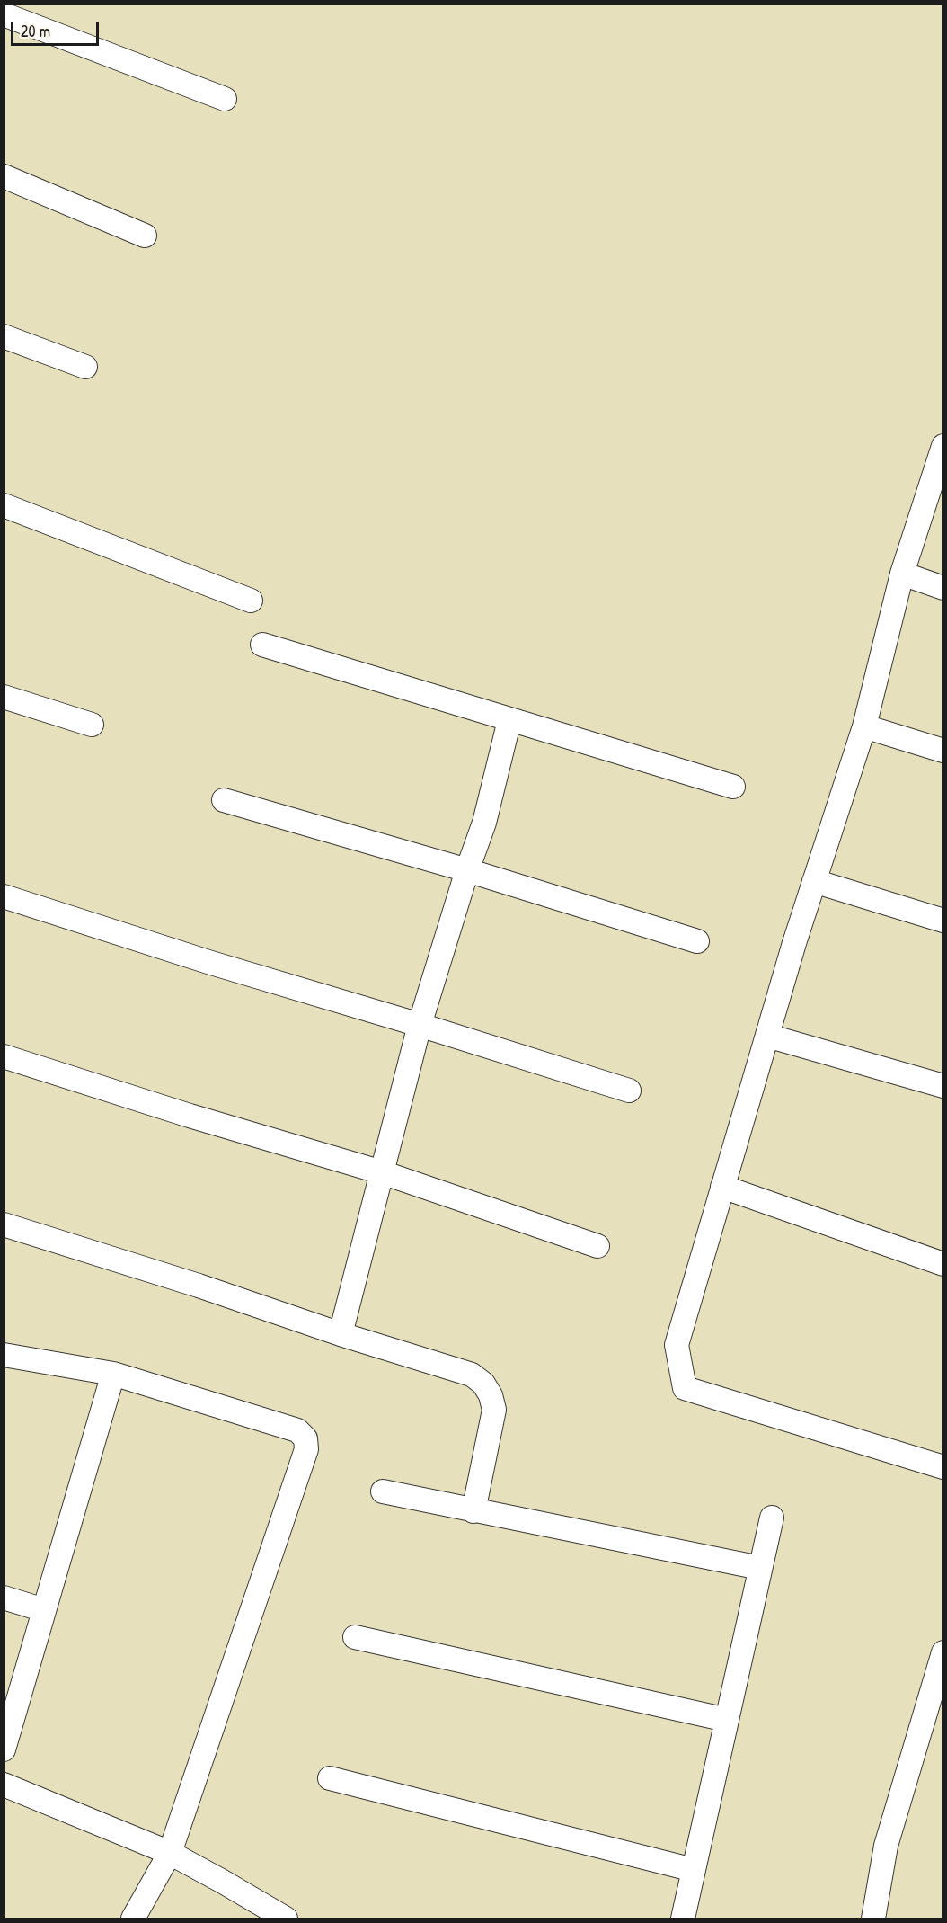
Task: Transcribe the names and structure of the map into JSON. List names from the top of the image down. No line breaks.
{"scale_bar":"20 m"}
